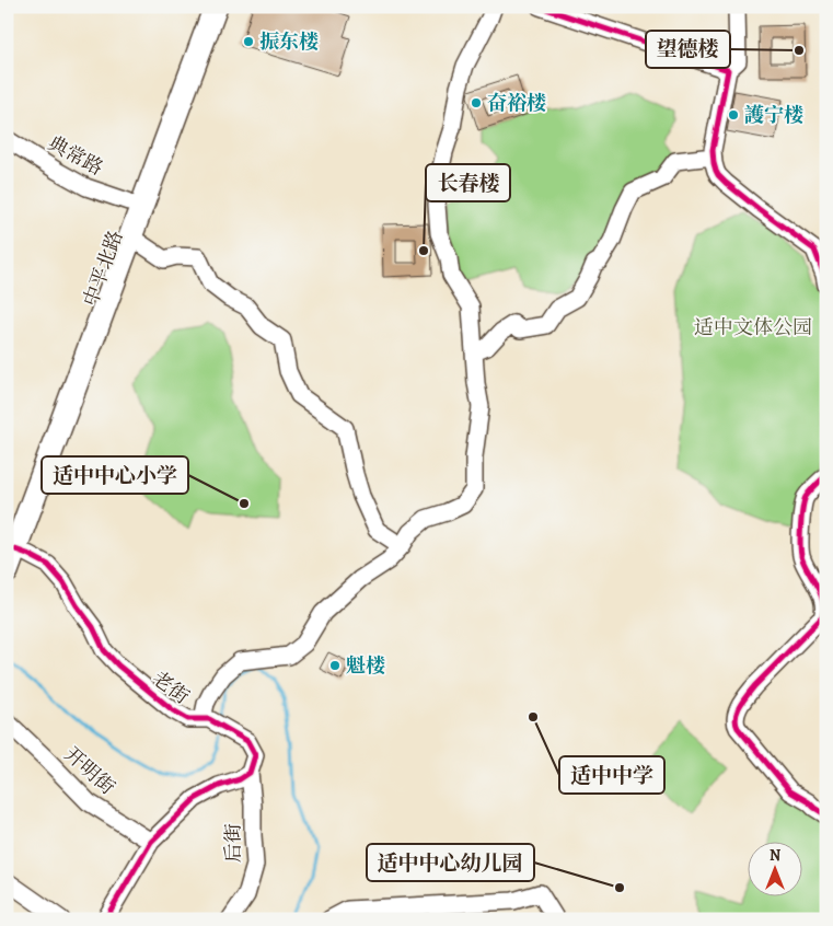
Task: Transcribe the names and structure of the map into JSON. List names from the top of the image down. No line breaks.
{"streets":{"highway":["中平北路"],"street":["典常路","老街","开明街","后街"]},"crossings":[["典常路","中平北路"],["中平北路","老街"],["老街","后街"]],"parks":["适中文体公园"],"places":["振东楼","望德楼","奋裕楼","護宁楼","长春楼","适中中心小学","魁楼","适中中学","适中中心幼儿园"],"north":"top"}
